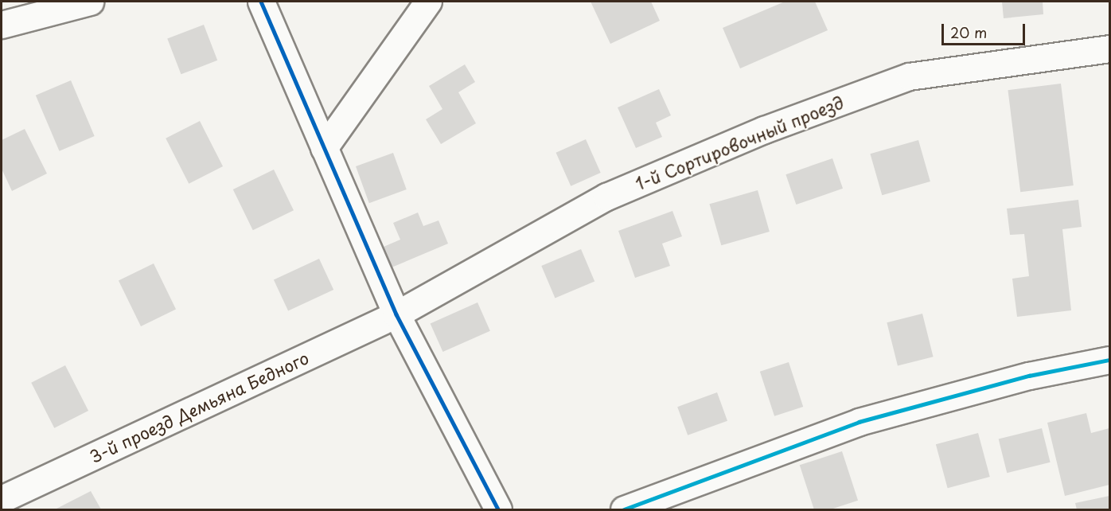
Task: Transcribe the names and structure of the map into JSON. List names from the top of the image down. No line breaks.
{"streets":{"street":["1-й Сортировочный проезд","3-й проезд Демьяна Бедного"]},"crossings":[["1-й Сортировочный проезд","3-й проезд Демьяна Бедного"]],"scale_bar":"20 m"}
